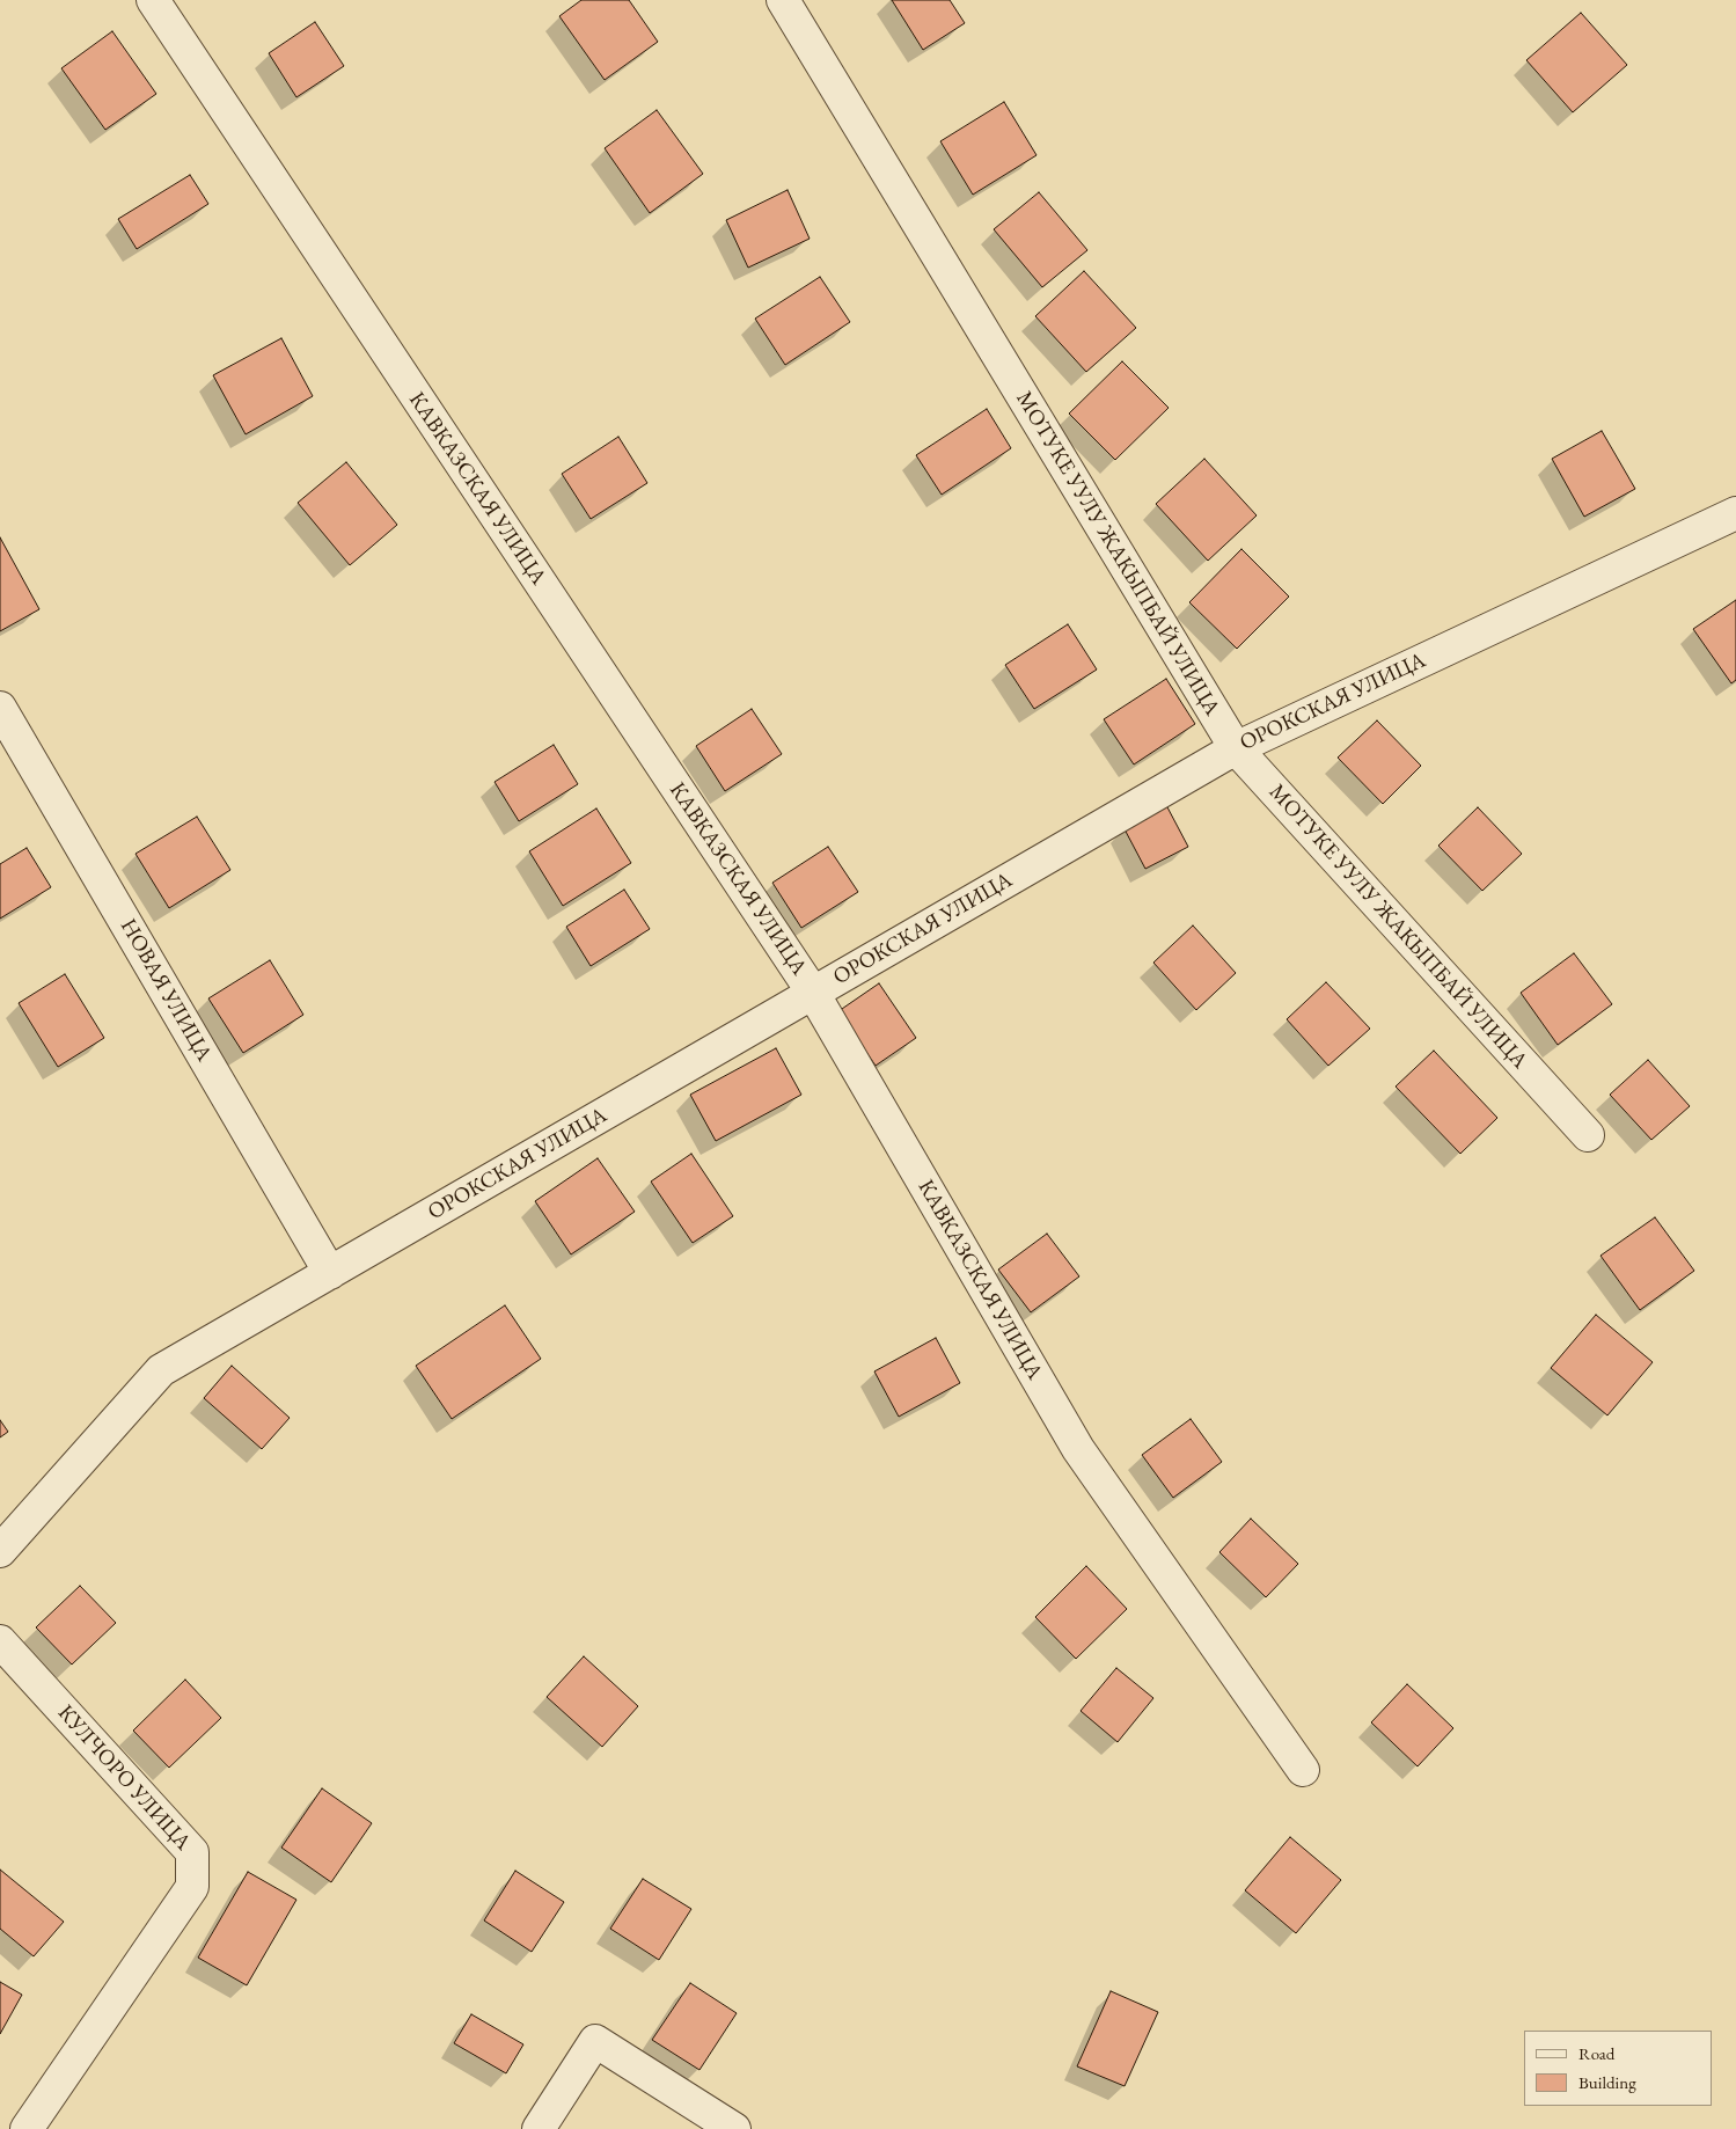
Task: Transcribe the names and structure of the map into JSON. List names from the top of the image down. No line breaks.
{"streets":{"street":["КАВКАЗСКАЯ УЛИЦА","МОТУКЕ УУЛУ ЖАКЫПБАЙ УЛИЦА","ОРОКСКАЯ УЛИЦА","НОВАЯ УЛИЦА","КУЛЧОРО УЛИЦА"]},"crossings":[["КАВКАЗСКАЯ УЛИЦА","ОРОКСКАЯ УЛИЦА"],["МОТУКЕ УУЛУ ЖАКЫПБАЙ УЛИЦА","ОРОКСКАЯ УЛИЦА"],["ОРОКСКАЯ УЛИЦА","НОВАЯ УЛИЦА"]],"legend":["Road","Building"]}
